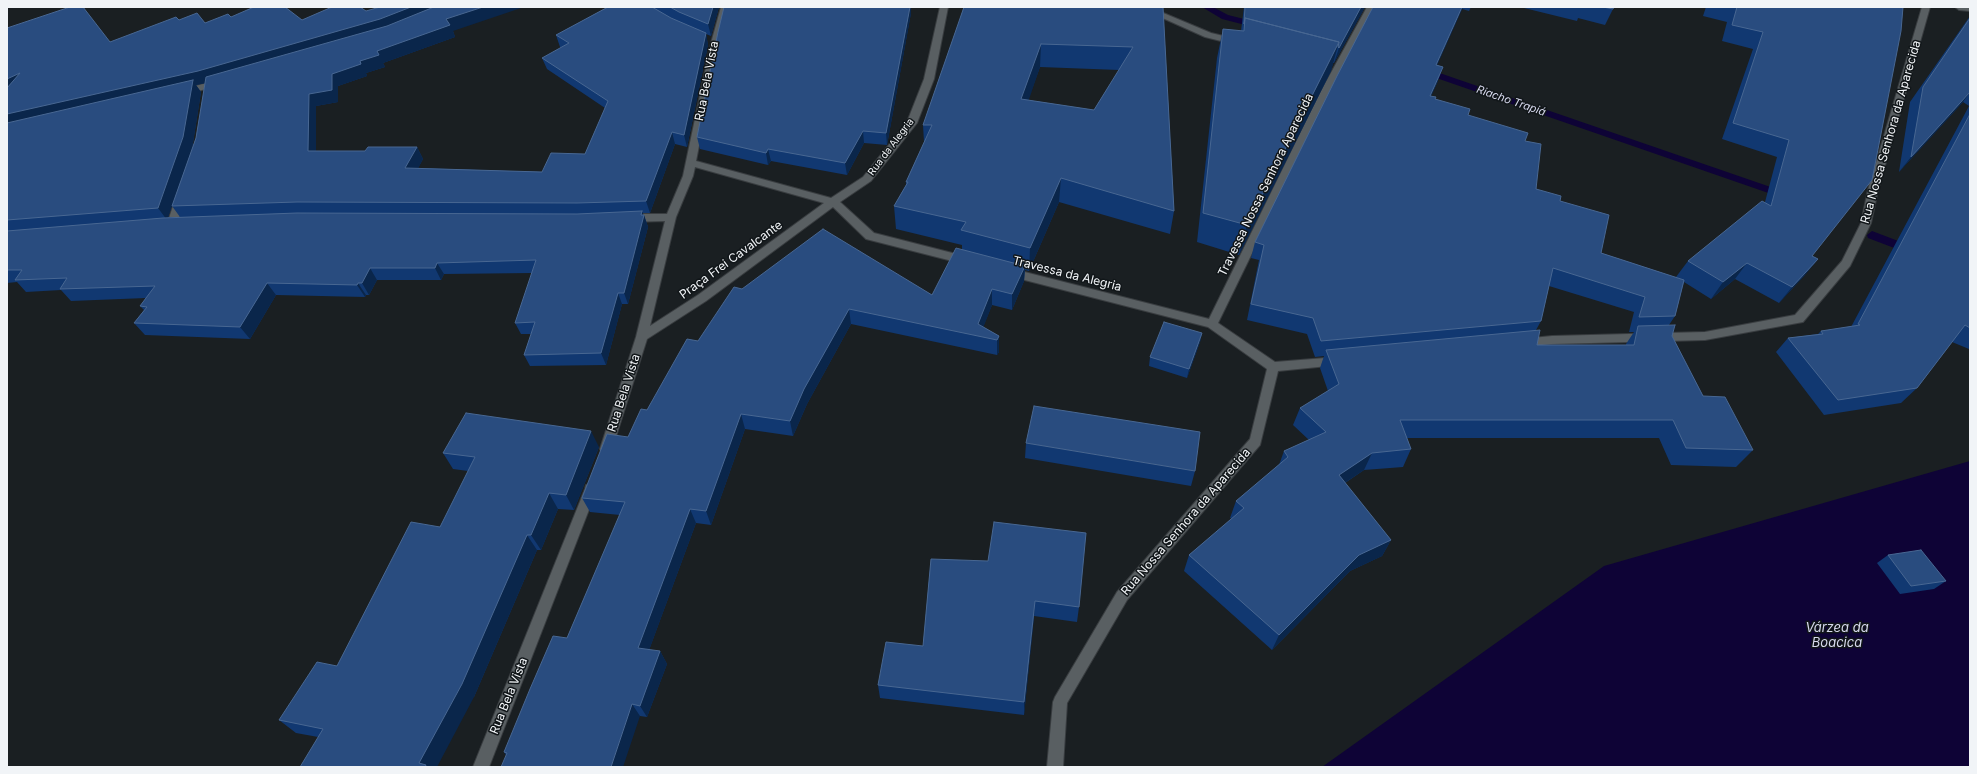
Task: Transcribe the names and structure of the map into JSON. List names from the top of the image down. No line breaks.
{"streets":{"street":["Rua Bela Vista","Rua Nossa Senhora da Aparecida","Rua da Alegria","Travessa Nossa Senhora Aparecida","Praça Frei Cavalcante","Travessa da Alegria"]},"crossings":[["Rua Bela Vista","Praça Frei Cavalcante"],["Rua Nossa Senhora da Aparecida","Travessa da Alegria"],["Rua da Alegria","Praça Frei Cavalcante"],["Travessa Nossa Senhora Aparecida","Travessa da Alegria"]],"water":["Riacho Trapiá","Várzea da Boacica"]}
